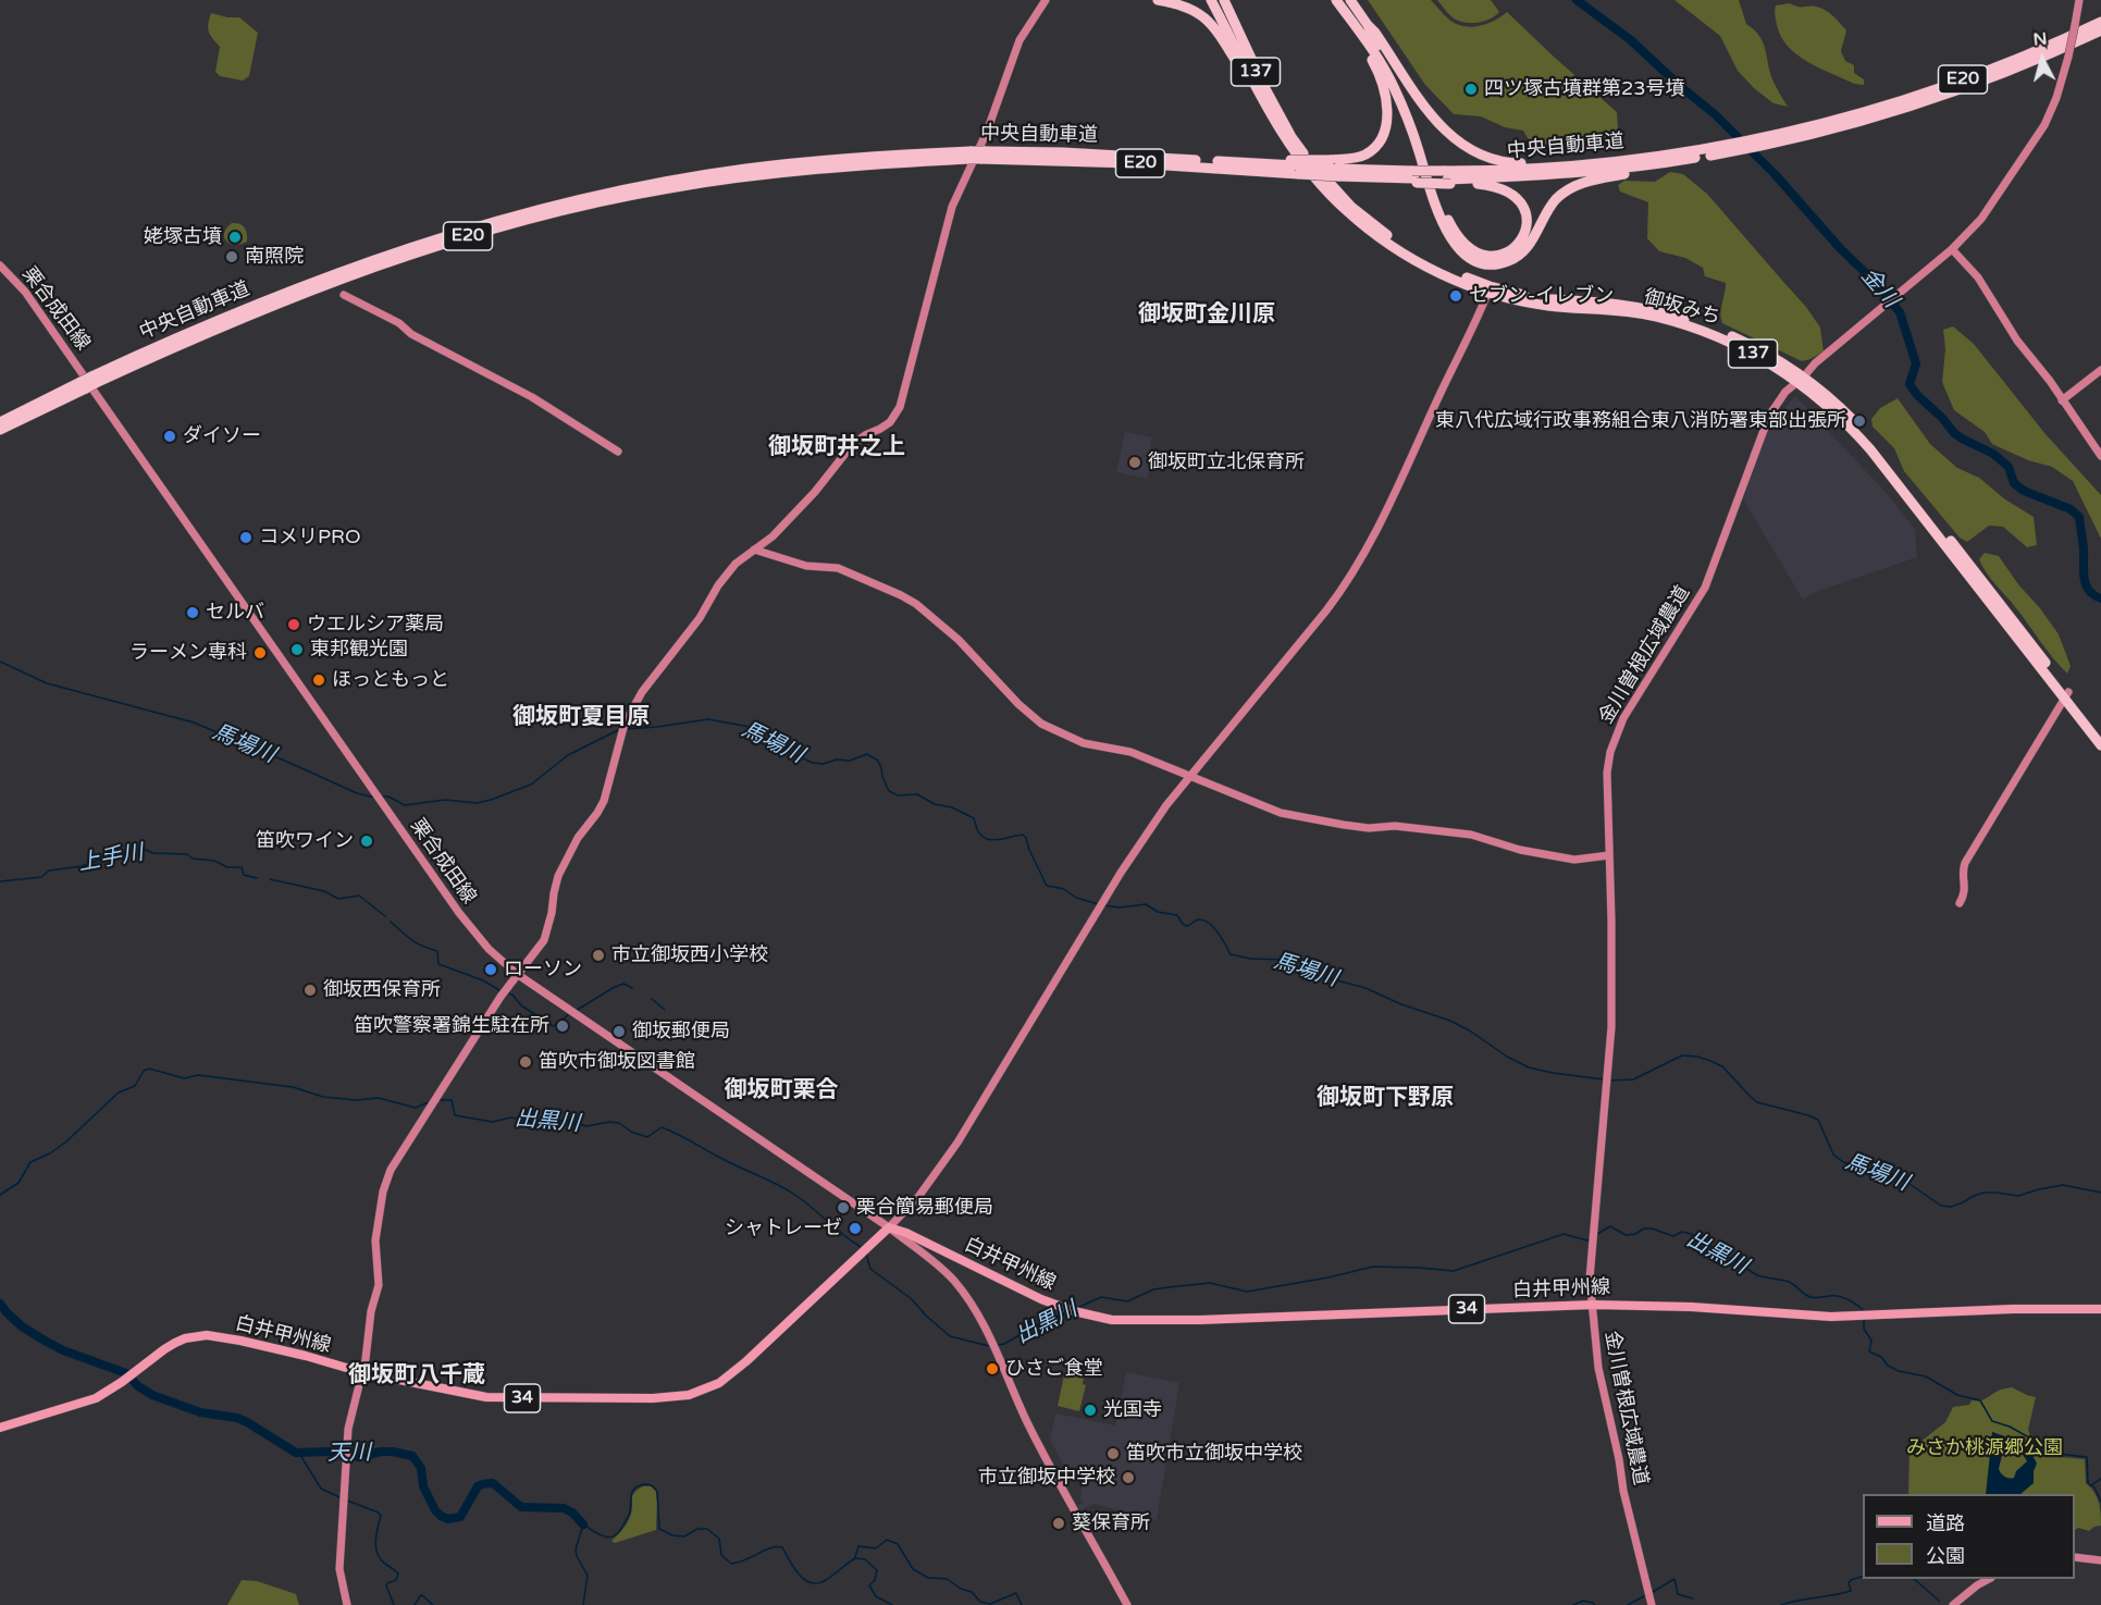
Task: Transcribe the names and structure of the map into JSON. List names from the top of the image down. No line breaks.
{"streets":{"highway":["137","E20","中央自動車道","御坂みち"],"main road":["白井甲州線","34"],"street":["栗合成田線","金川曽根広域農道"]},"crossings":[["中央自動車道","栗合成田線"],["御坂みち","金川曽根広域農道"],["栗合成田線","白井甲州線"],["金川曽根広域農道","白井甲州線"]],"districts":["御坂町金川原","御坂町井之上","御坂町夏目原","御坂町栗合","御坂町下野原","御坂町八千蔵"],"water":["金川","馬場川","上手川","出黒川","天川"],"parks":["みさか桃源郷公園"],"places":["四ツ塚古墳群第23号墳","姥塚古墳","南照院","セブン-イレブン","東八代広域行政事務組合東八消防署東部出張所","ダイソー","御坂町立北保育所","コメリPRO","セルバ","ウエルシア薬局","東邦観光園","ラーメン専科","ほっともっと","笛吹ワイン","市立御坂西小学校","ローソン","御坂西保育所","笛吹警察署錦生駐在所","御坂郵便局","笛吹市御坂図書館","栗合簡易郵便局","シャトレーゼ","ひさご食堂","光国寺","笛吹市立御坂中学校","市立御坂中学校","葵保育所"],"legend":["道路","公園"],"north":"top"}
